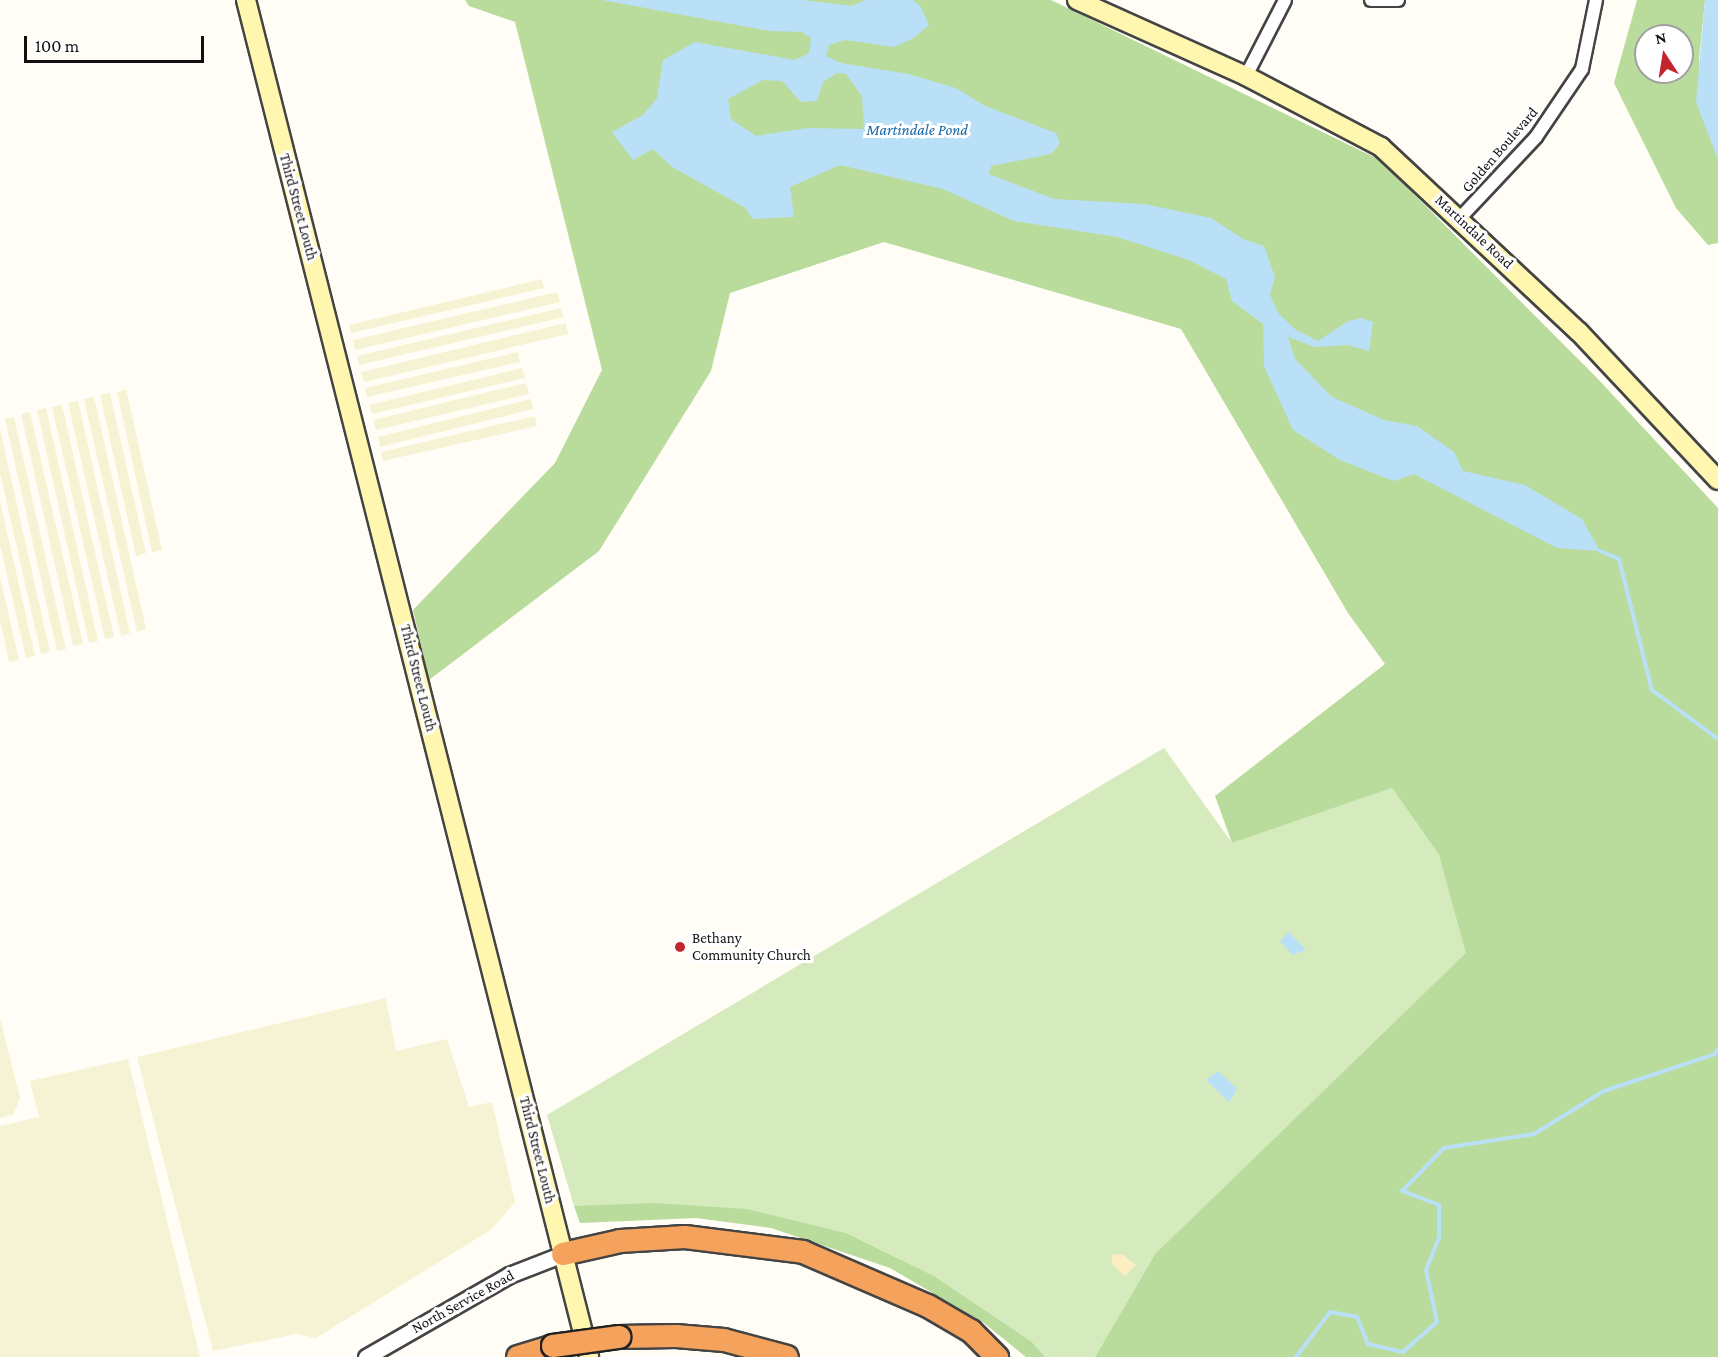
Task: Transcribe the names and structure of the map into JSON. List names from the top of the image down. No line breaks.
{"streets":{"main road":["Third Street Louth","Martindale Road"],"street":["Golden Boulevard","North Service Road"]},"crossings":[["Golden Boulevard","Martindale Road"],["Third Street Louth","North Service Road"]],"water":["Martindale Pond"],"places":["Bethany Community Church"],"scale_bar":"100 m","north":"top"}
